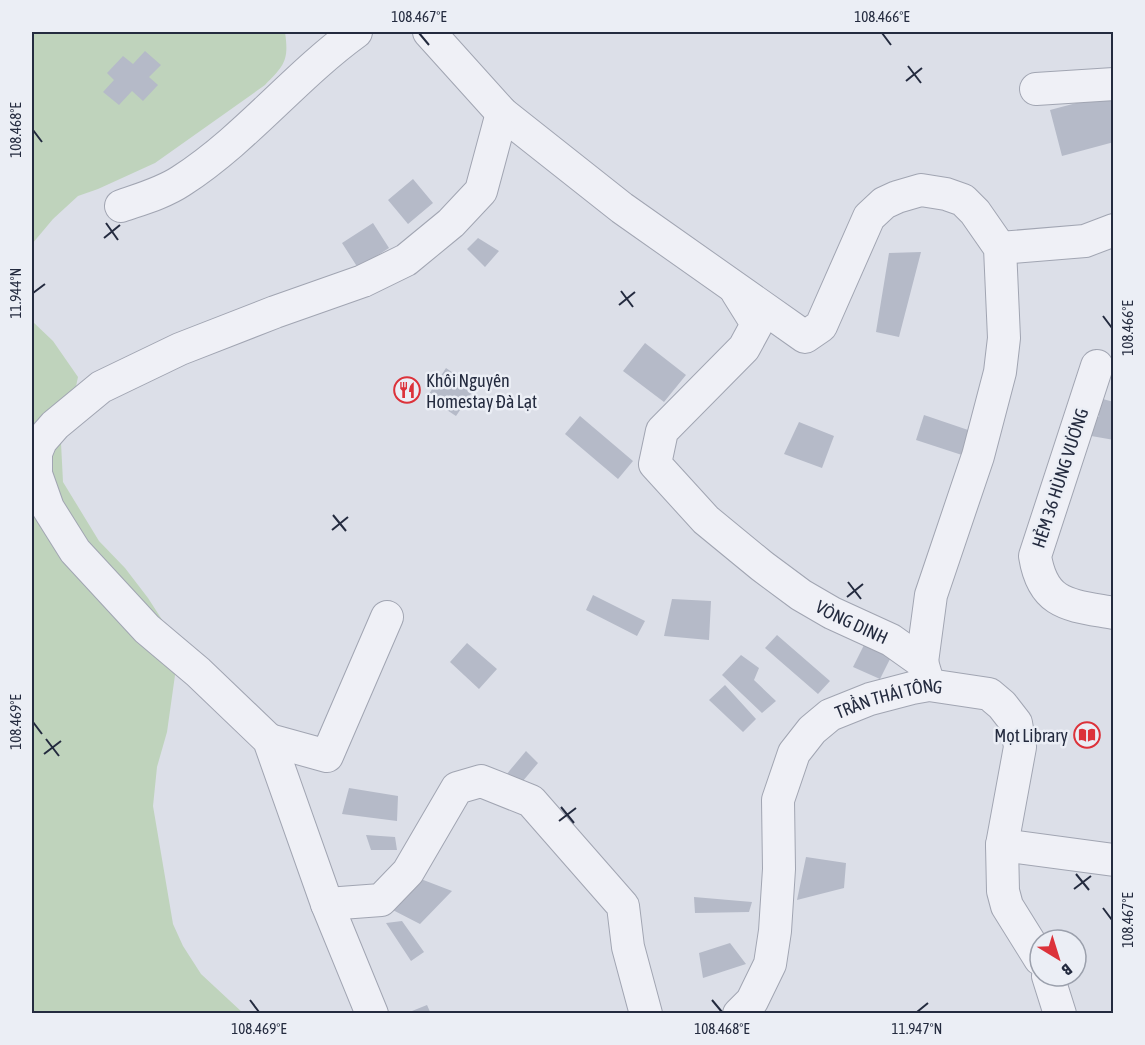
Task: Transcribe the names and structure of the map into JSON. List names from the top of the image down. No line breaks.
{"streets":{"street":["HẺM 36 HÙNG VƯƠNG","VÒNG DINH","TRẦN THÁI TÔNG"]},"crossings":[["VÒNG DINH","TRẦN THÁI TÔNG"]],"places":{"restaurant":["Khôi Nguyên Homestay Đà Lạt"],"library":["Mọt Library"]},"north":"bottom right","coordinates":["108.467°E","108.466°E","108.468°E","11.944°N","108.469°E","11.947°N"]}
